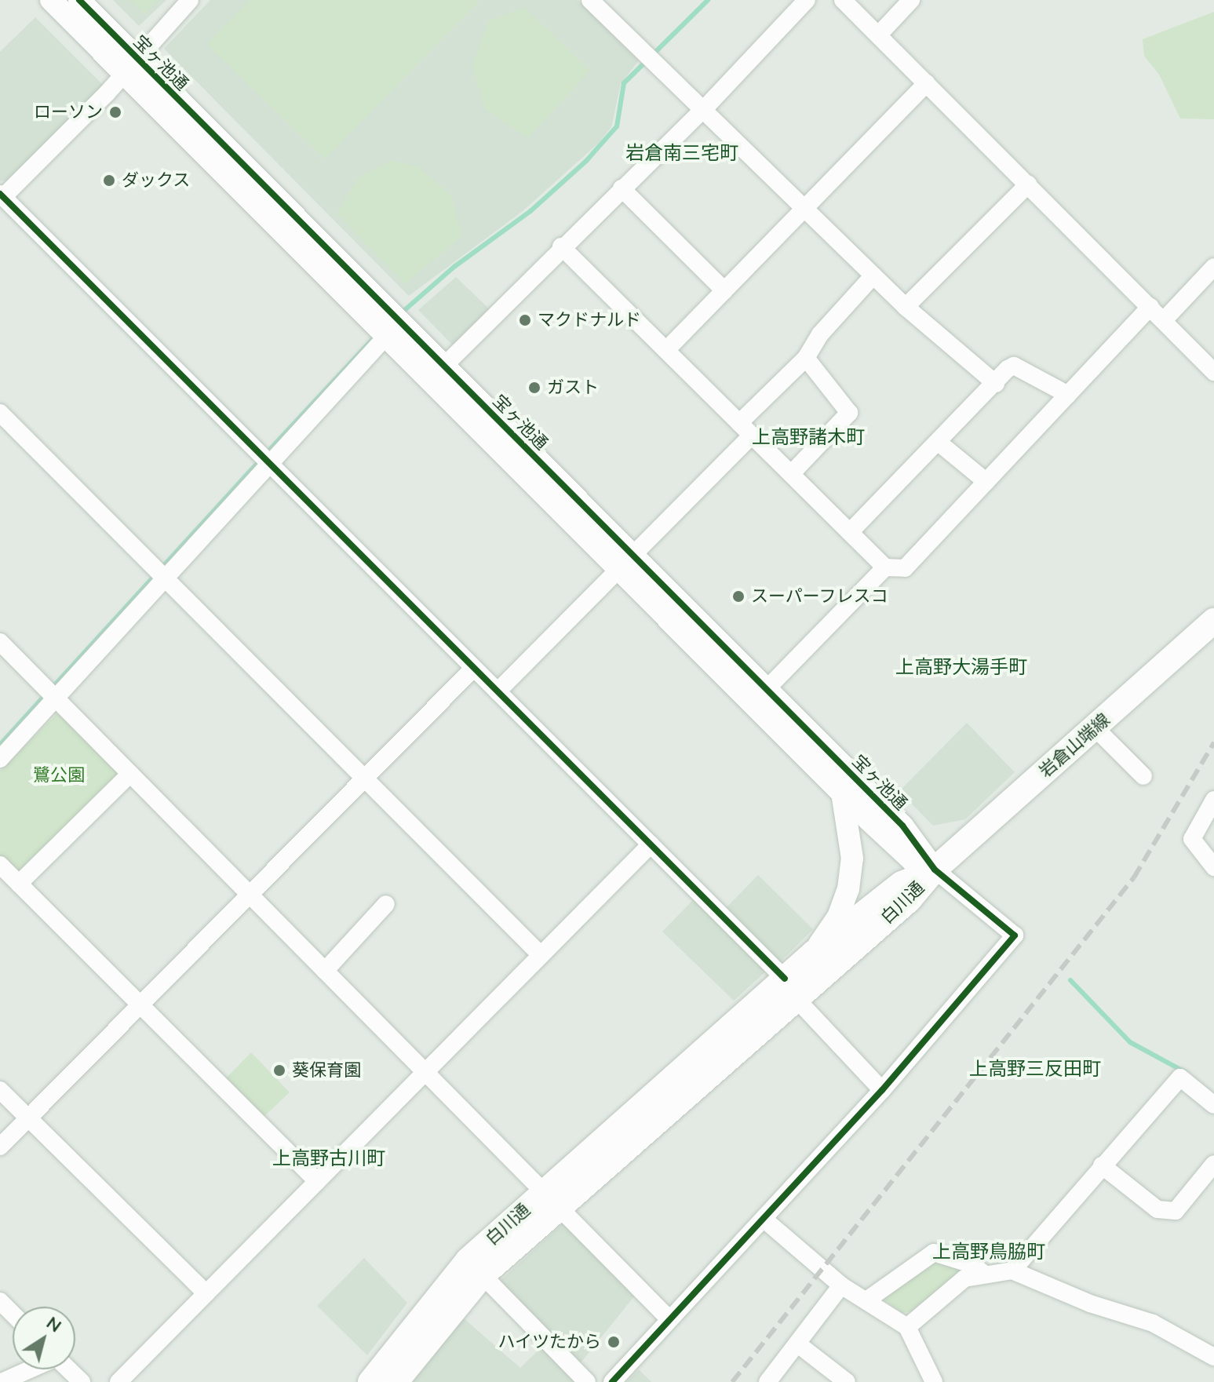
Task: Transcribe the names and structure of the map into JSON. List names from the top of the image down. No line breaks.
{"streets":{"main road":["岩倉山端線","白川通"],"street":["宝ヶ池通"]},"crossings":[["宝ヶ池通","岩倉山端線"],["宝ヶ池通","白川通"],["岩倉山端線","白川通"]],"districts":["岩倉南三宅町","上高野諸木町","上高野大湯手町","上高野三反田町","上高野古川町","上高野鳥脇町"],"parks":["鷺公園"],"places":["ローソン","ダックス","マクドナルド","ガスト","スーパーフレスコ","葵保育園","ハイツたから"],"north":"top right"}
